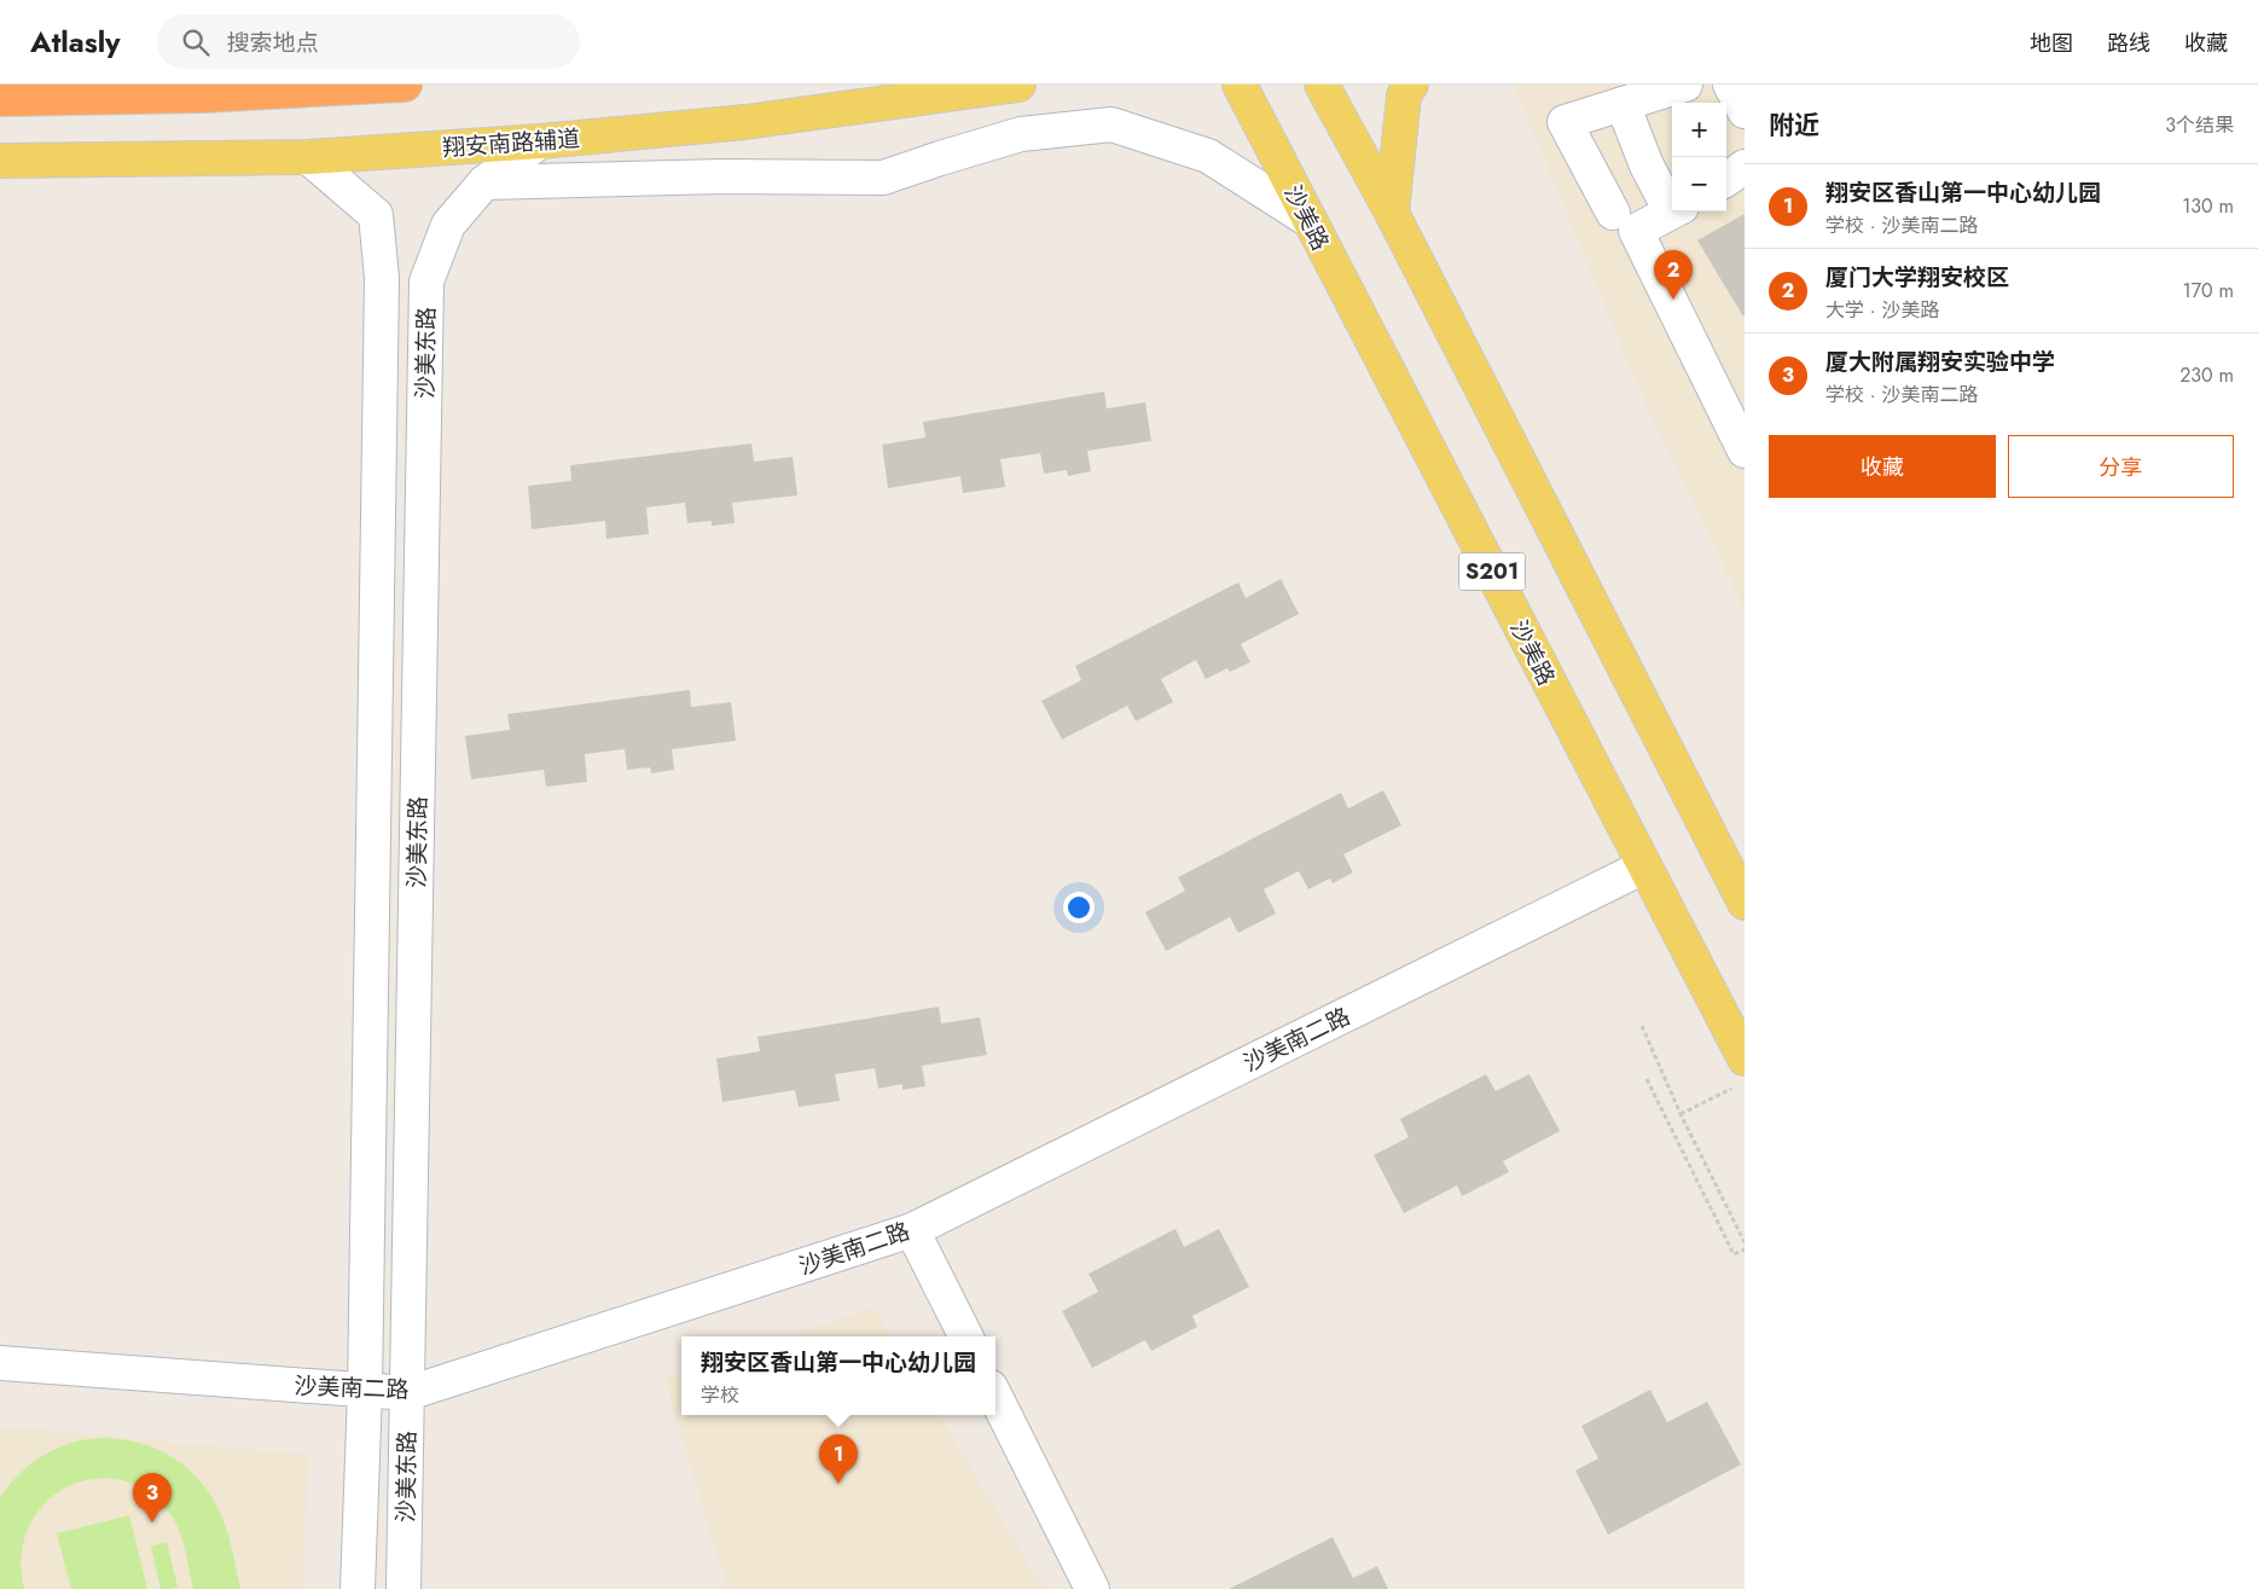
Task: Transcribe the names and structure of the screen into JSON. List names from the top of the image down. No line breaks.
{"streets":{"main road":["翔安南路辅道","沙美路","S201"],"street":["沙美东路","沙美南二路"]},"crossings":[["翔安南路辅道","沙美东路"],["沙美路","沙美南二路"],["沙美东路","沙美南二路"]],"page":{"header":"Atlasly","search":"搜索地点","nav":["地图","路线","收藏"],"heading":["附近","3个结果"],"map_buttons":["+","−"],"list":[{"mark":"1","name":"翔安区香山第一中心幼儿园","note":"学校 · 沙美南二路","value":"130 m"},{"mark":"2","name":"厦门大学翔安校区","note":"大学 · 沙美路","value":"170 m"},{"mark":"3","name":"厦大附属翔安实验中学","note":"学校 · 沙美南二路","value":"230 m"}],"pins":["2","1","3"],"buttons":["收藏","分享"],"popup":["翔安区香山第一中心幼儿园","学校"]}}
